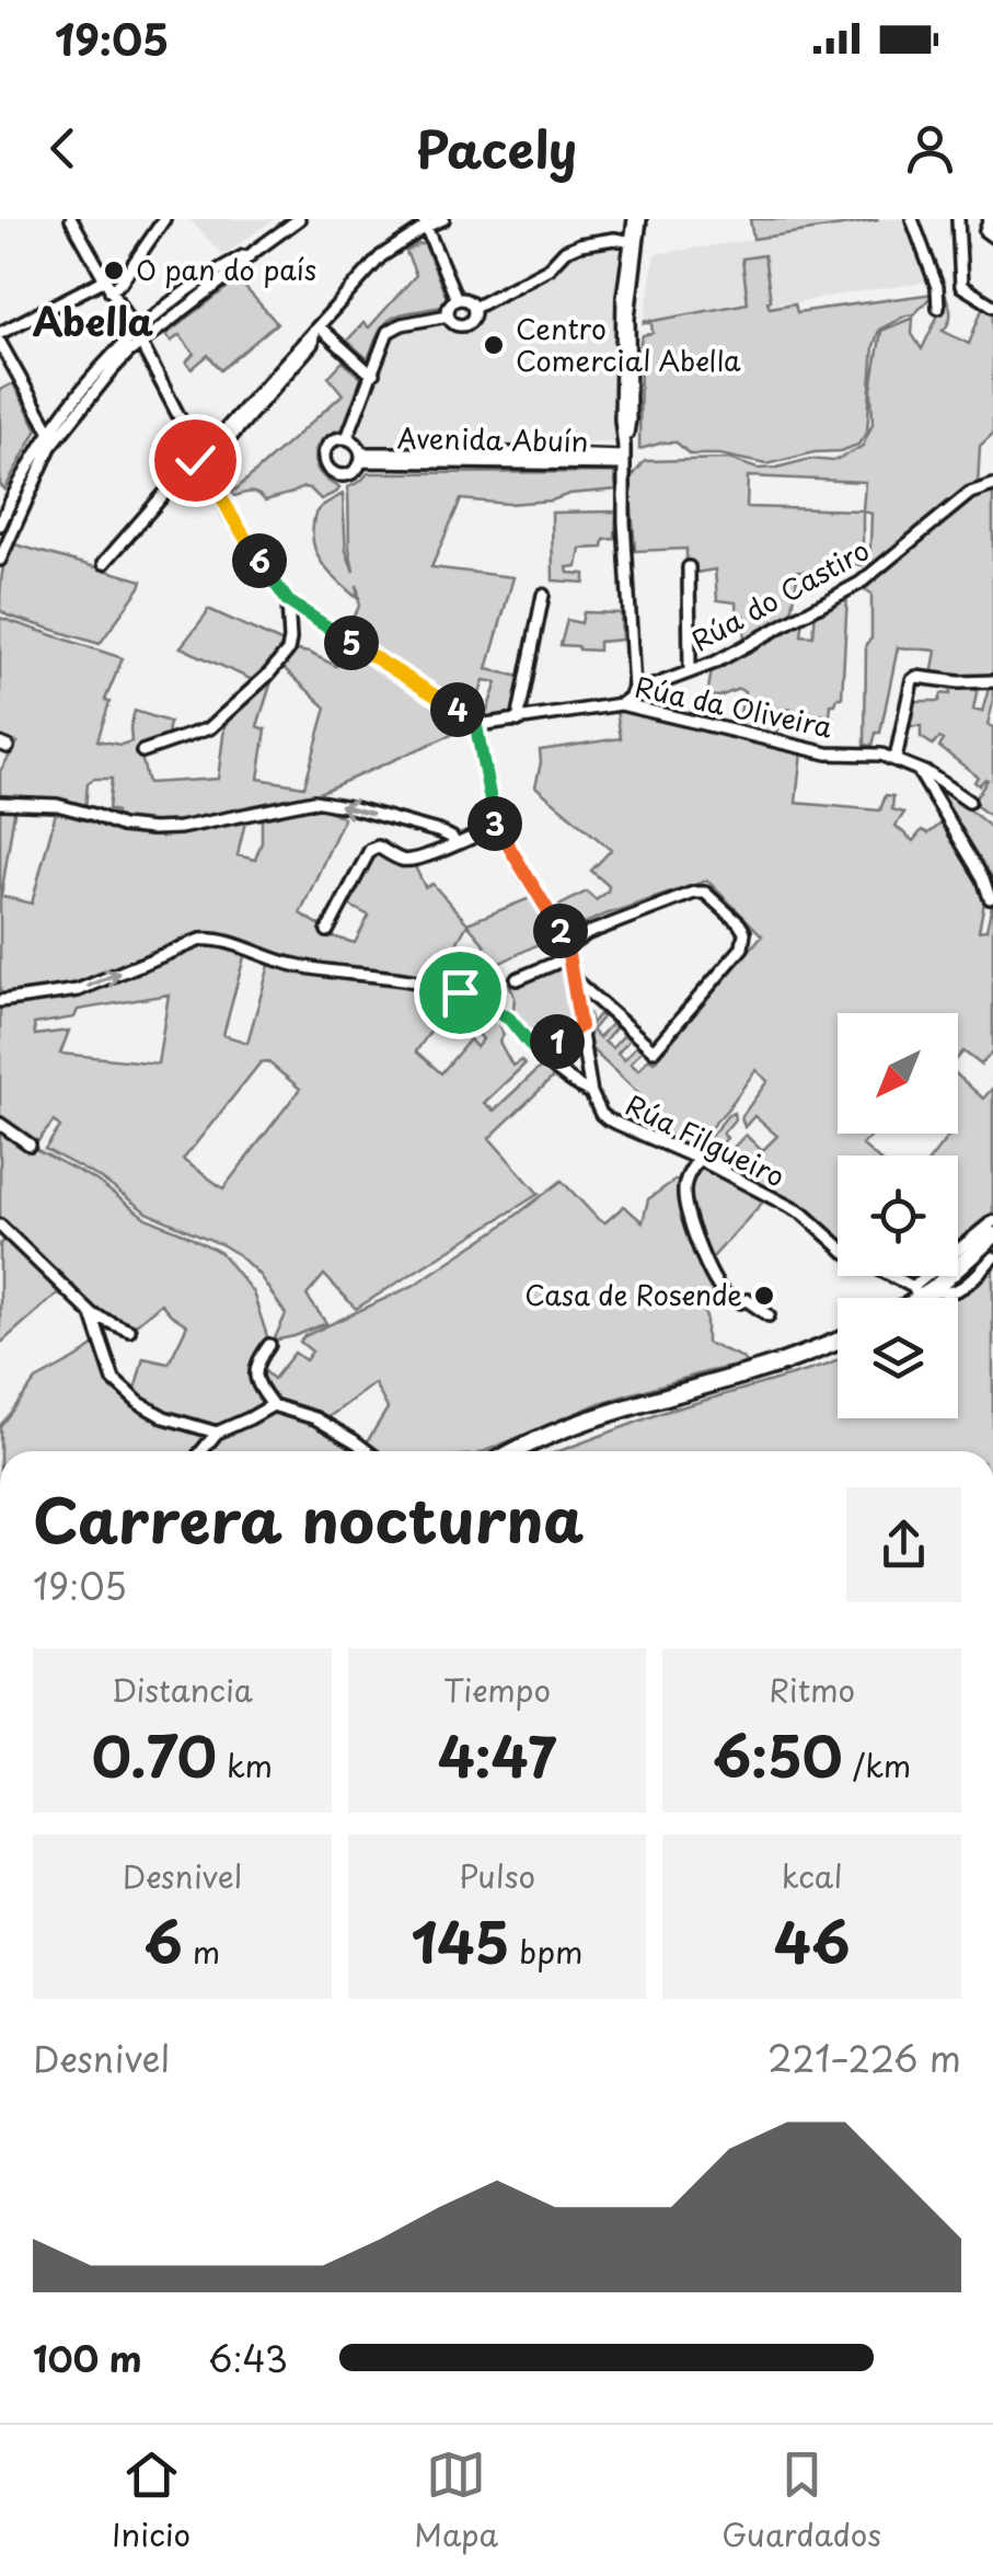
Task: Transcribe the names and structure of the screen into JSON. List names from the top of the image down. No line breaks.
{"streets":{"street":["Avenida Abuín","Rúa do Castiro","Rúa da Oliveira","Rúa Filgueiro"]},"crossings":[["Rúa da Oliveira","Rúa Filgueiro"]],"districts":["Abella"],"places":["O pan do país","Centro Comercial Abella","Casa de Rosende"],"north":"bottom left","page":{"status":"19:05","header":"Pacely","pins":["6","5","4","3","2","1"],"heading":["Carrera nocturna","19:05"],"stats":[["Distancia","0.70 km"],["Tiempo","4:47"],["Ritmo","6:50 /km"],["Desnivel","6 m"],["Pulso","145 bpm"],["kcal","46"]],"chart":["Desnivel","221–226 m"],"list":[{"name":"100 m","note":"6:43"}],"tabs":["Inicio","Mapa","Guardados"]}}
